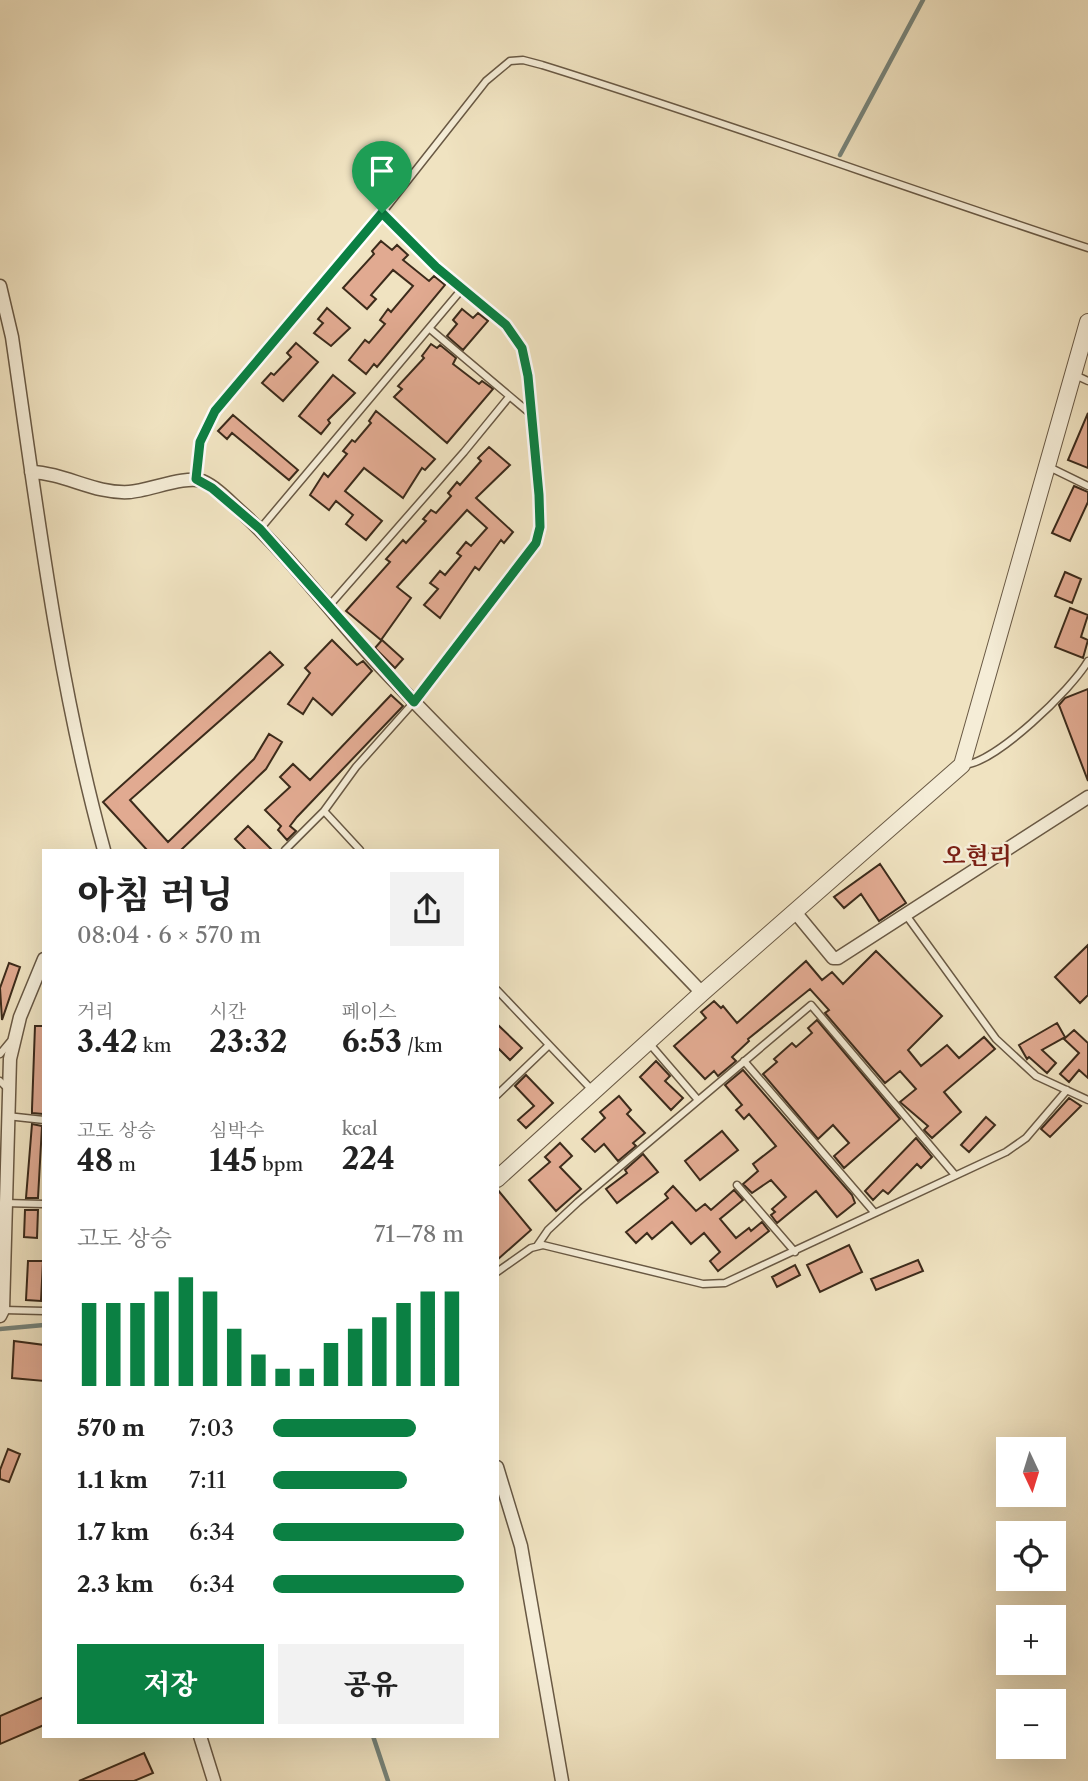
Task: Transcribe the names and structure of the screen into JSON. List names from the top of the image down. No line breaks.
{"districts":["오현리"],"north":"bottom","page":{"heading":["아침 러닝","08:04 · 6 × 570 m"],"stats":[["거리","3.42 km"],["시간","23:32"],["페이스","6:53 /km"],["고도 상승","48 m"],["심박수","145 bpm"],["kcal","224"]],"chart":["고도 상승","71–78 m"],"list":[{"name":"570 m","note":"7:03"},{"name":"1.1 km","note":"7:11"},{"name":"1.7 km","note":"6:34"},{"name":"2.3 km","note":"6:34"}],"map_buttons":["+","−"],"buttons":["저장","공유"]}}
